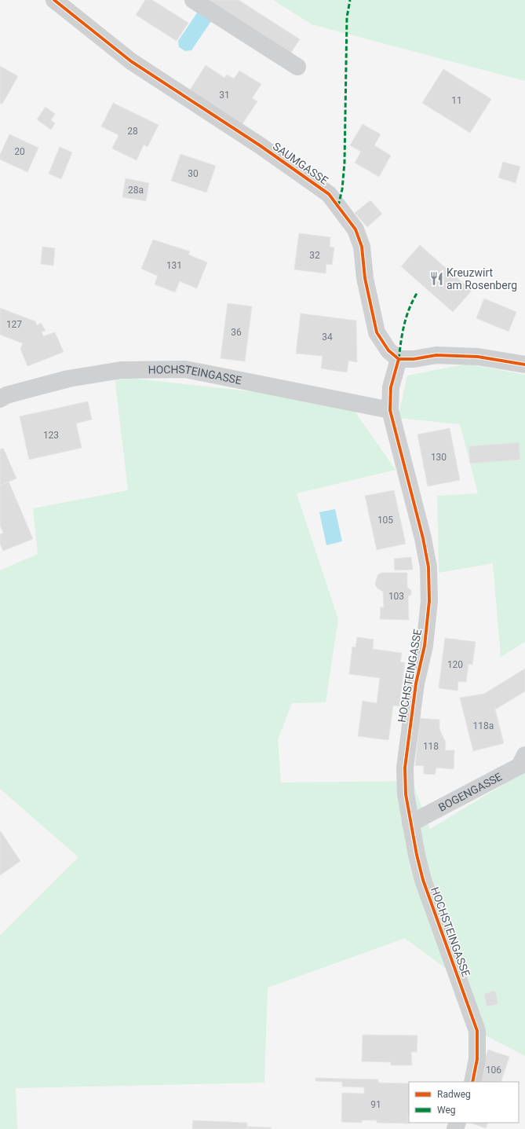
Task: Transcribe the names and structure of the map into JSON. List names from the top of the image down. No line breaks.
{"streets":{"street":["SAUMGASSE","HOCHSTEINGASSE","BOGENGASSE"]},"crossings":[["SAUMGASSE","HOCHSTEINGASSE"],["HOCHSTEINGASSE","BOGENGASSE"]],"places":{"restaurant":["Kreuzwirt am Rosenberg"]},"house_numbers":["31","11","28","20","30","28a","32","131","127","36","34","123","130","105","103","120","118a","118","106","91"],"legend":["Radweg","Weg"]}
